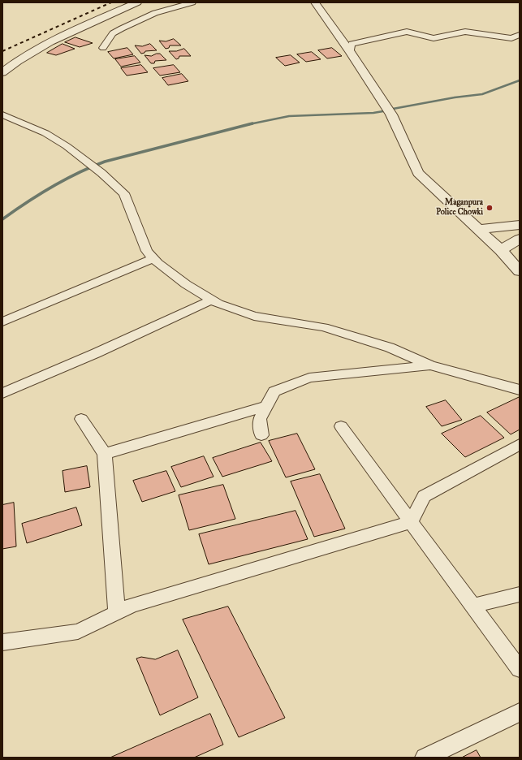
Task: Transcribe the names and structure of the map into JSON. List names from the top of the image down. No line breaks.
{"places":["Maganpura Police Chowki"]}
